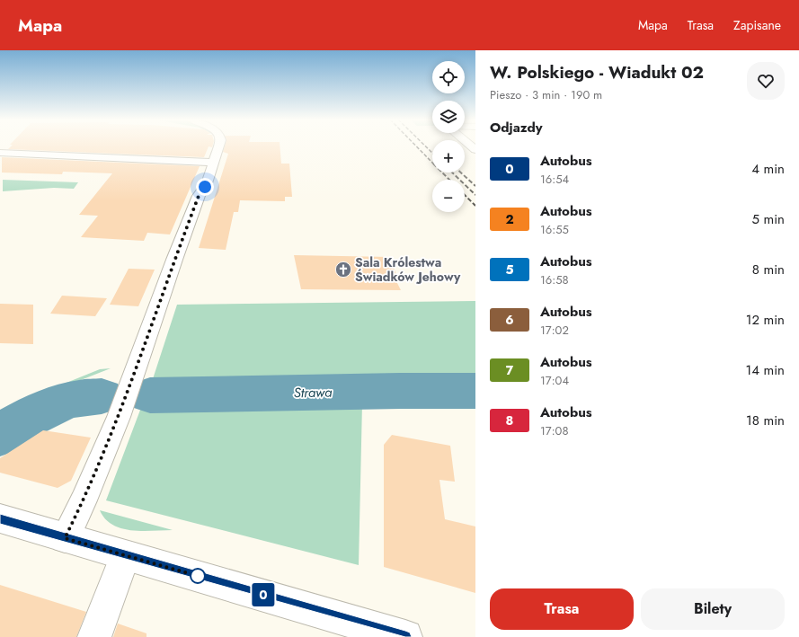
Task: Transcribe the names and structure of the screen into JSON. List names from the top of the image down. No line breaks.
{"water":["Strawa"],"places":{"church":["Sala Królestwa Świadków Jehowy"]},"lines":["bus line 0"],"page":{"header":"Mapa","nav":["Mapa","Trasa","Zapisane"],"on_map":"0","heading":[["W. Polskiego - Wiadukt 02","Pieszo · 3 min · 190 m"],"Odjazdy"],"map_buttons":["+","−"],"list":[{"mark":"0","name":"Autobus","note":"16:54","value":"4 min"},{"mark":"2","name":"Autobus","note":"16:55","value":"5 min"},{"mark":"5","name":"Autobus","note":"16:58","value":"8 min"},{"mark":"6","name":"Autobus","note":"17:02","value":"12 min"},{"mark":"7","name":"Autobus","note":"17:04","value":"14 min"},{"mark":"8","name":"Autobus","note":"17:08","value":"18 min"}],"buttons":["Trasa","Bilety"]}}
